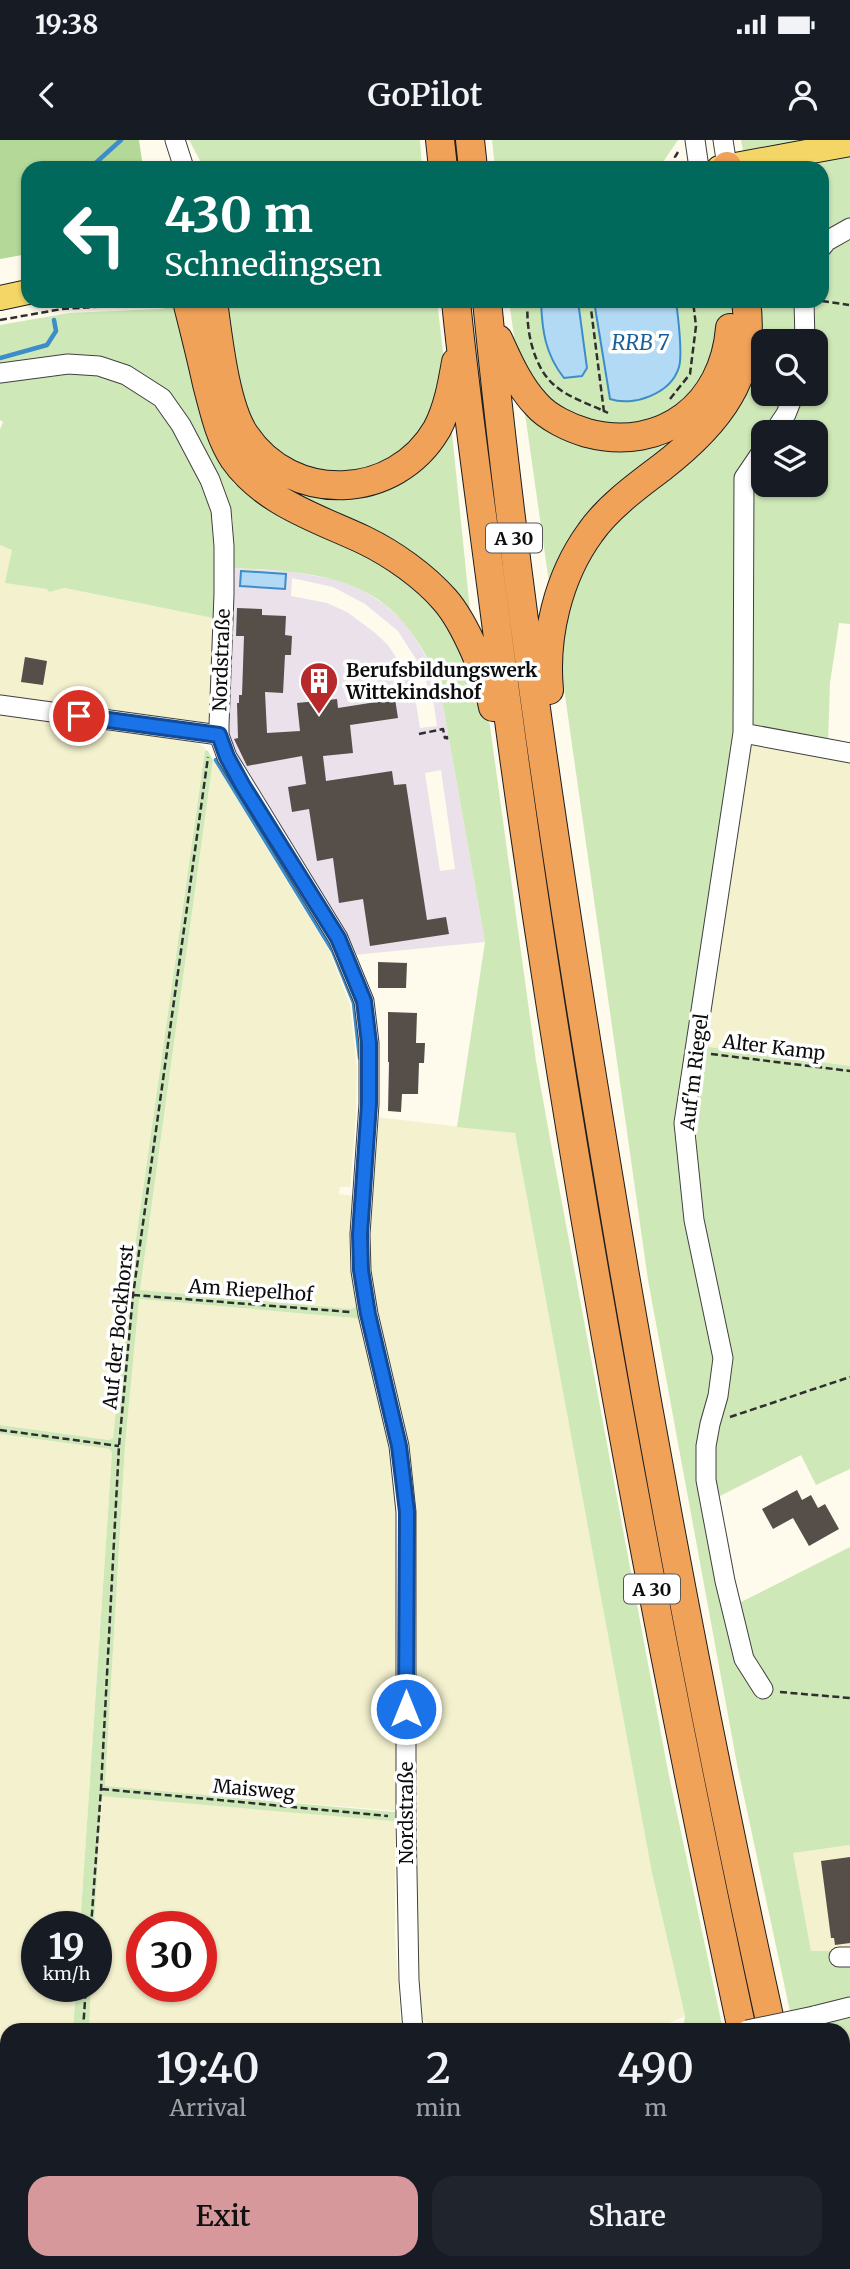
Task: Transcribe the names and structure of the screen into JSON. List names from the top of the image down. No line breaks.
{"streets":{"highway":["A 30"],"street":["Nordstraße","Auf'm Riegel"],"path":["Alter Kamp","Am Riepelhof","Auf der Bockhorst","Maisweg"]},"crossings":[["Nordstraße","Am Riepelhof"],["Nordstraße","Auf der Bockhorst"],["Nordstraße","Maisweg"],["Alter Kamp","Auf'm Riegel"],["Am Riepelhof","Auf der Bockhorst"],["Auf der Bockhorst","Maisweg"]],"water":["RRB 7"],"places":{"building":["Berufsbildungswerk Wittekindshof"]},"page":{"status":"19:38","header":"GoPilot","turn":["430 m","Schnedingsen"],"speed":"19 km/h","limit":"30","eta":["19:40","Arrival","2","min","490","m"],"buttons":["Exit","Share"]}}
